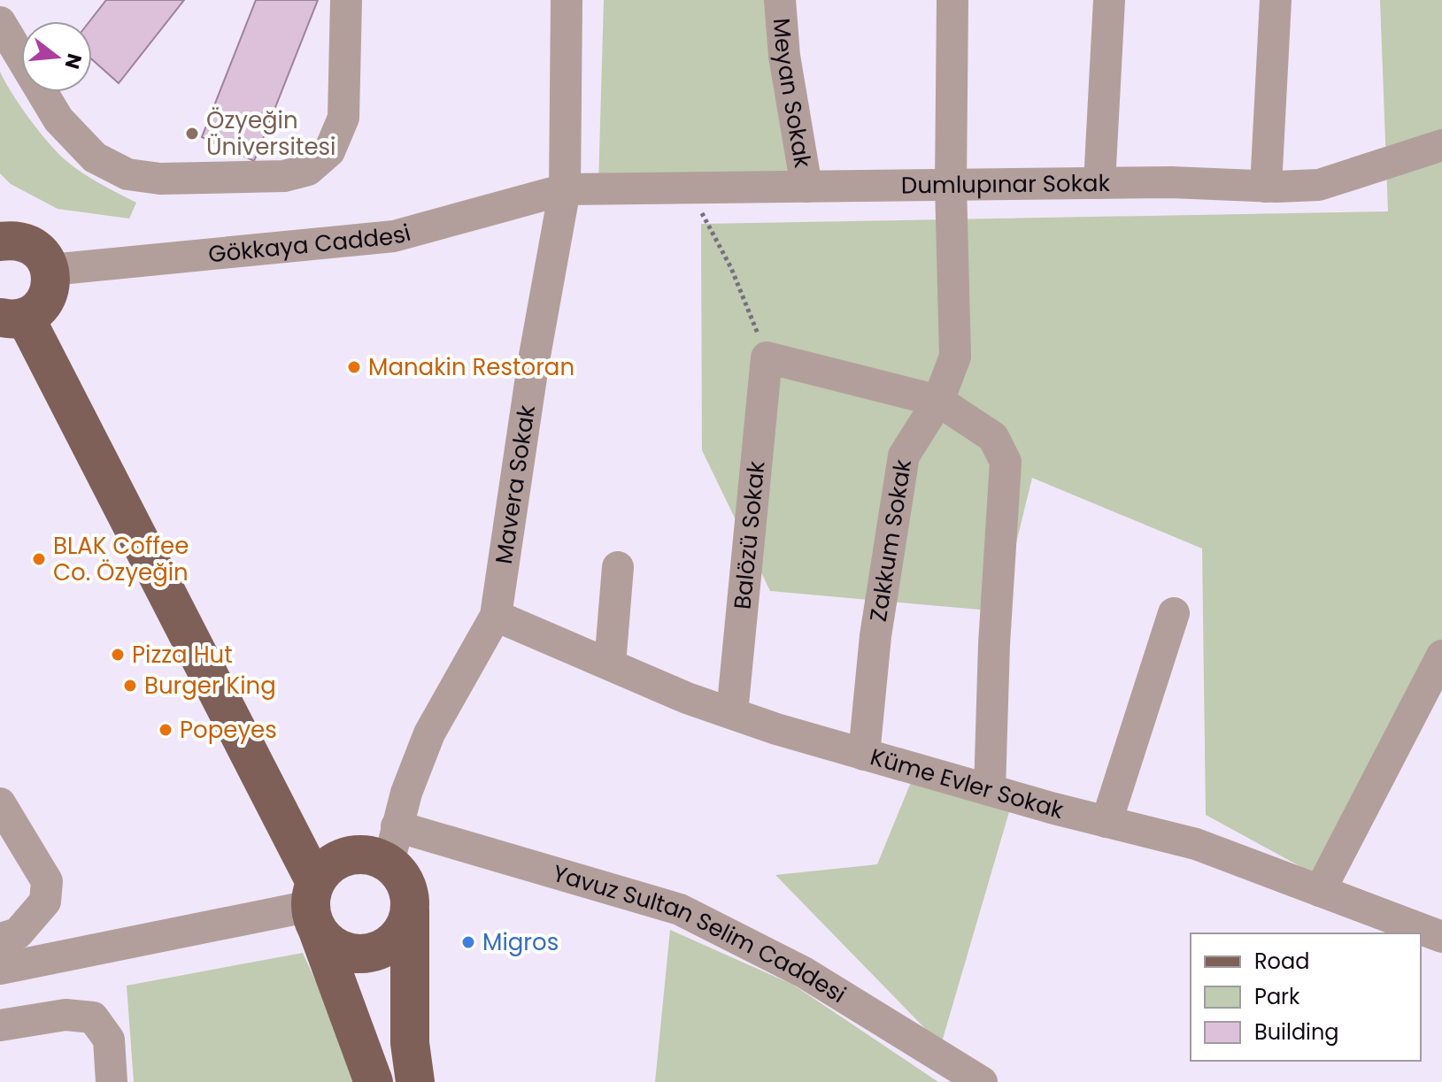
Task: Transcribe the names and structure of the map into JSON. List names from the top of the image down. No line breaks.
{"streets":{"street":["Meyan Sokak","Dumlupınar Sokak","Gökkaya Caddesi","Mavera Sokak","Balözü Sokak","Zakkum Sokak","Küme Evler Sokak","Yavuz Sultan Selim Caddesi"]},"crossings":[["Meyan Sokak","Dumlupınar Sokak"],["Dumlupınar Sokak","Gökkaya Caddesi"],["Dumlupınar Sokak","Mavera Sokak"],["Dumlupınar Sokak","Zakkum Sokak"],["Gökkaya Caddesi","Mavera Sokak"],["Mavera Sokak","Küme Evler Sokak"],["Mavera Sokak","Yavuz Sultan Selim Caddesi"],["Balözü Sokak","Küme Evler Sokak"],["Zakkum Sokak","Küme Evler Sokak"]],"places":["Özyeğin Üniversitesi","Manakin Restoran","BLAK Coffee Co. Özyeğin","Pizza Hut","Burger King","Popeyes","Migros"],"legend":["Road","Park","Building"],"north":"right"}
